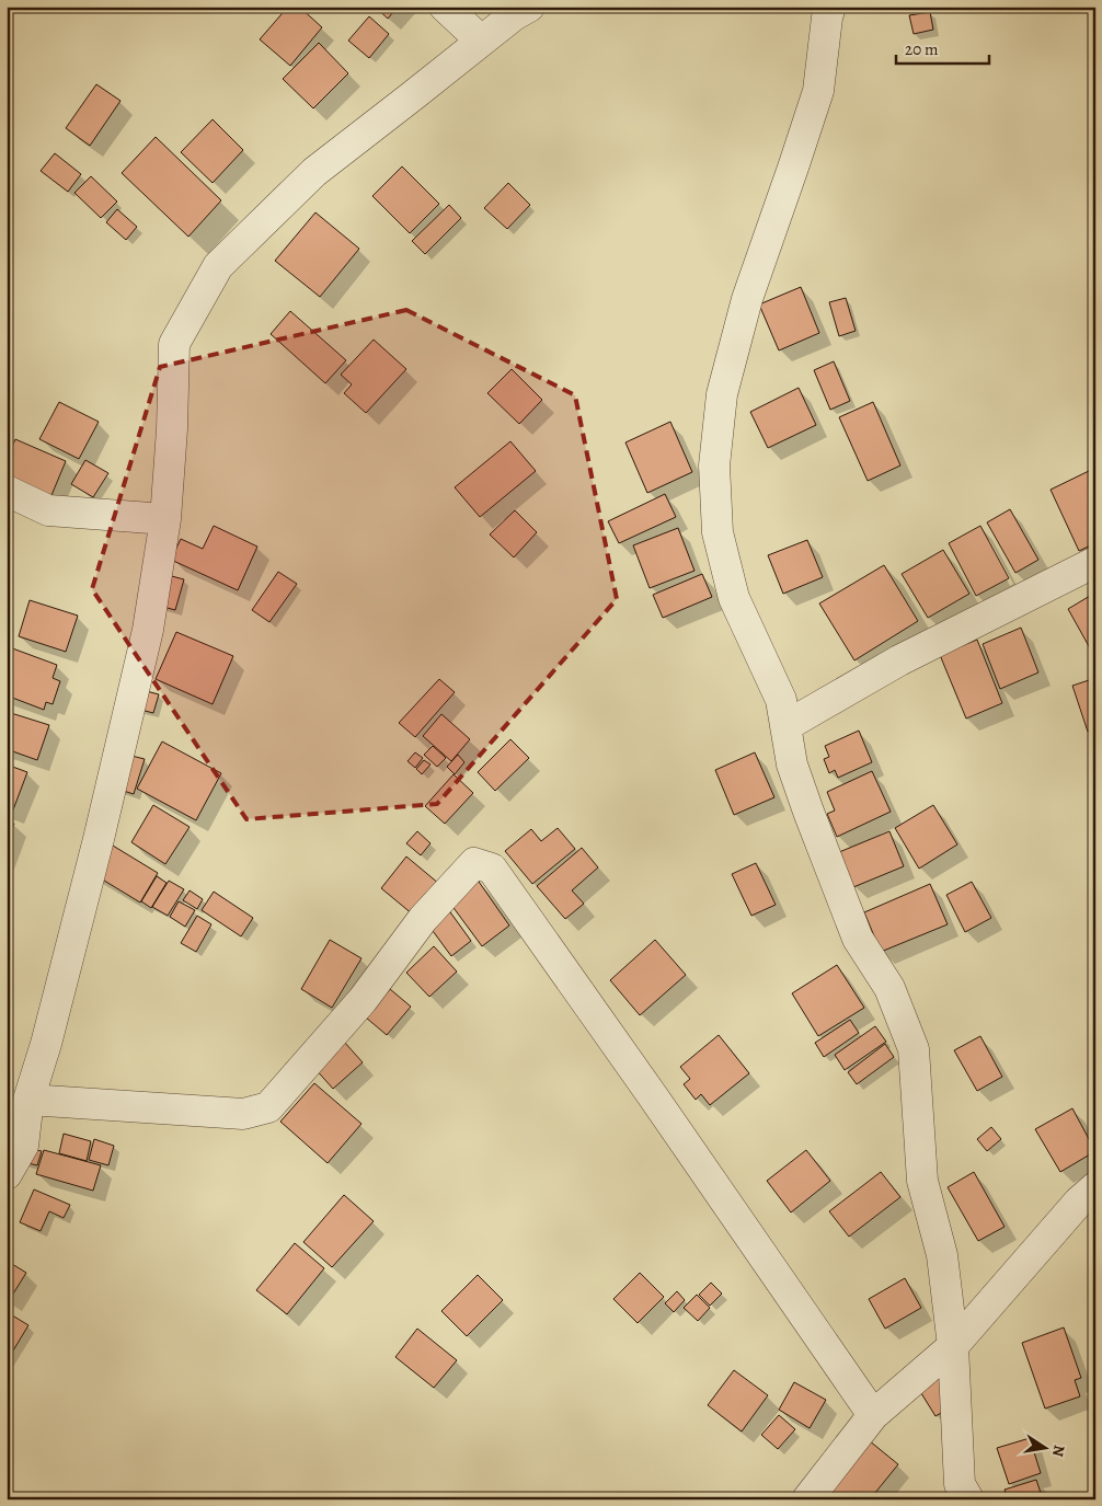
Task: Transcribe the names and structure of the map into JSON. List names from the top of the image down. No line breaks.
{"scale_bar":"20 m","north":"right"}
